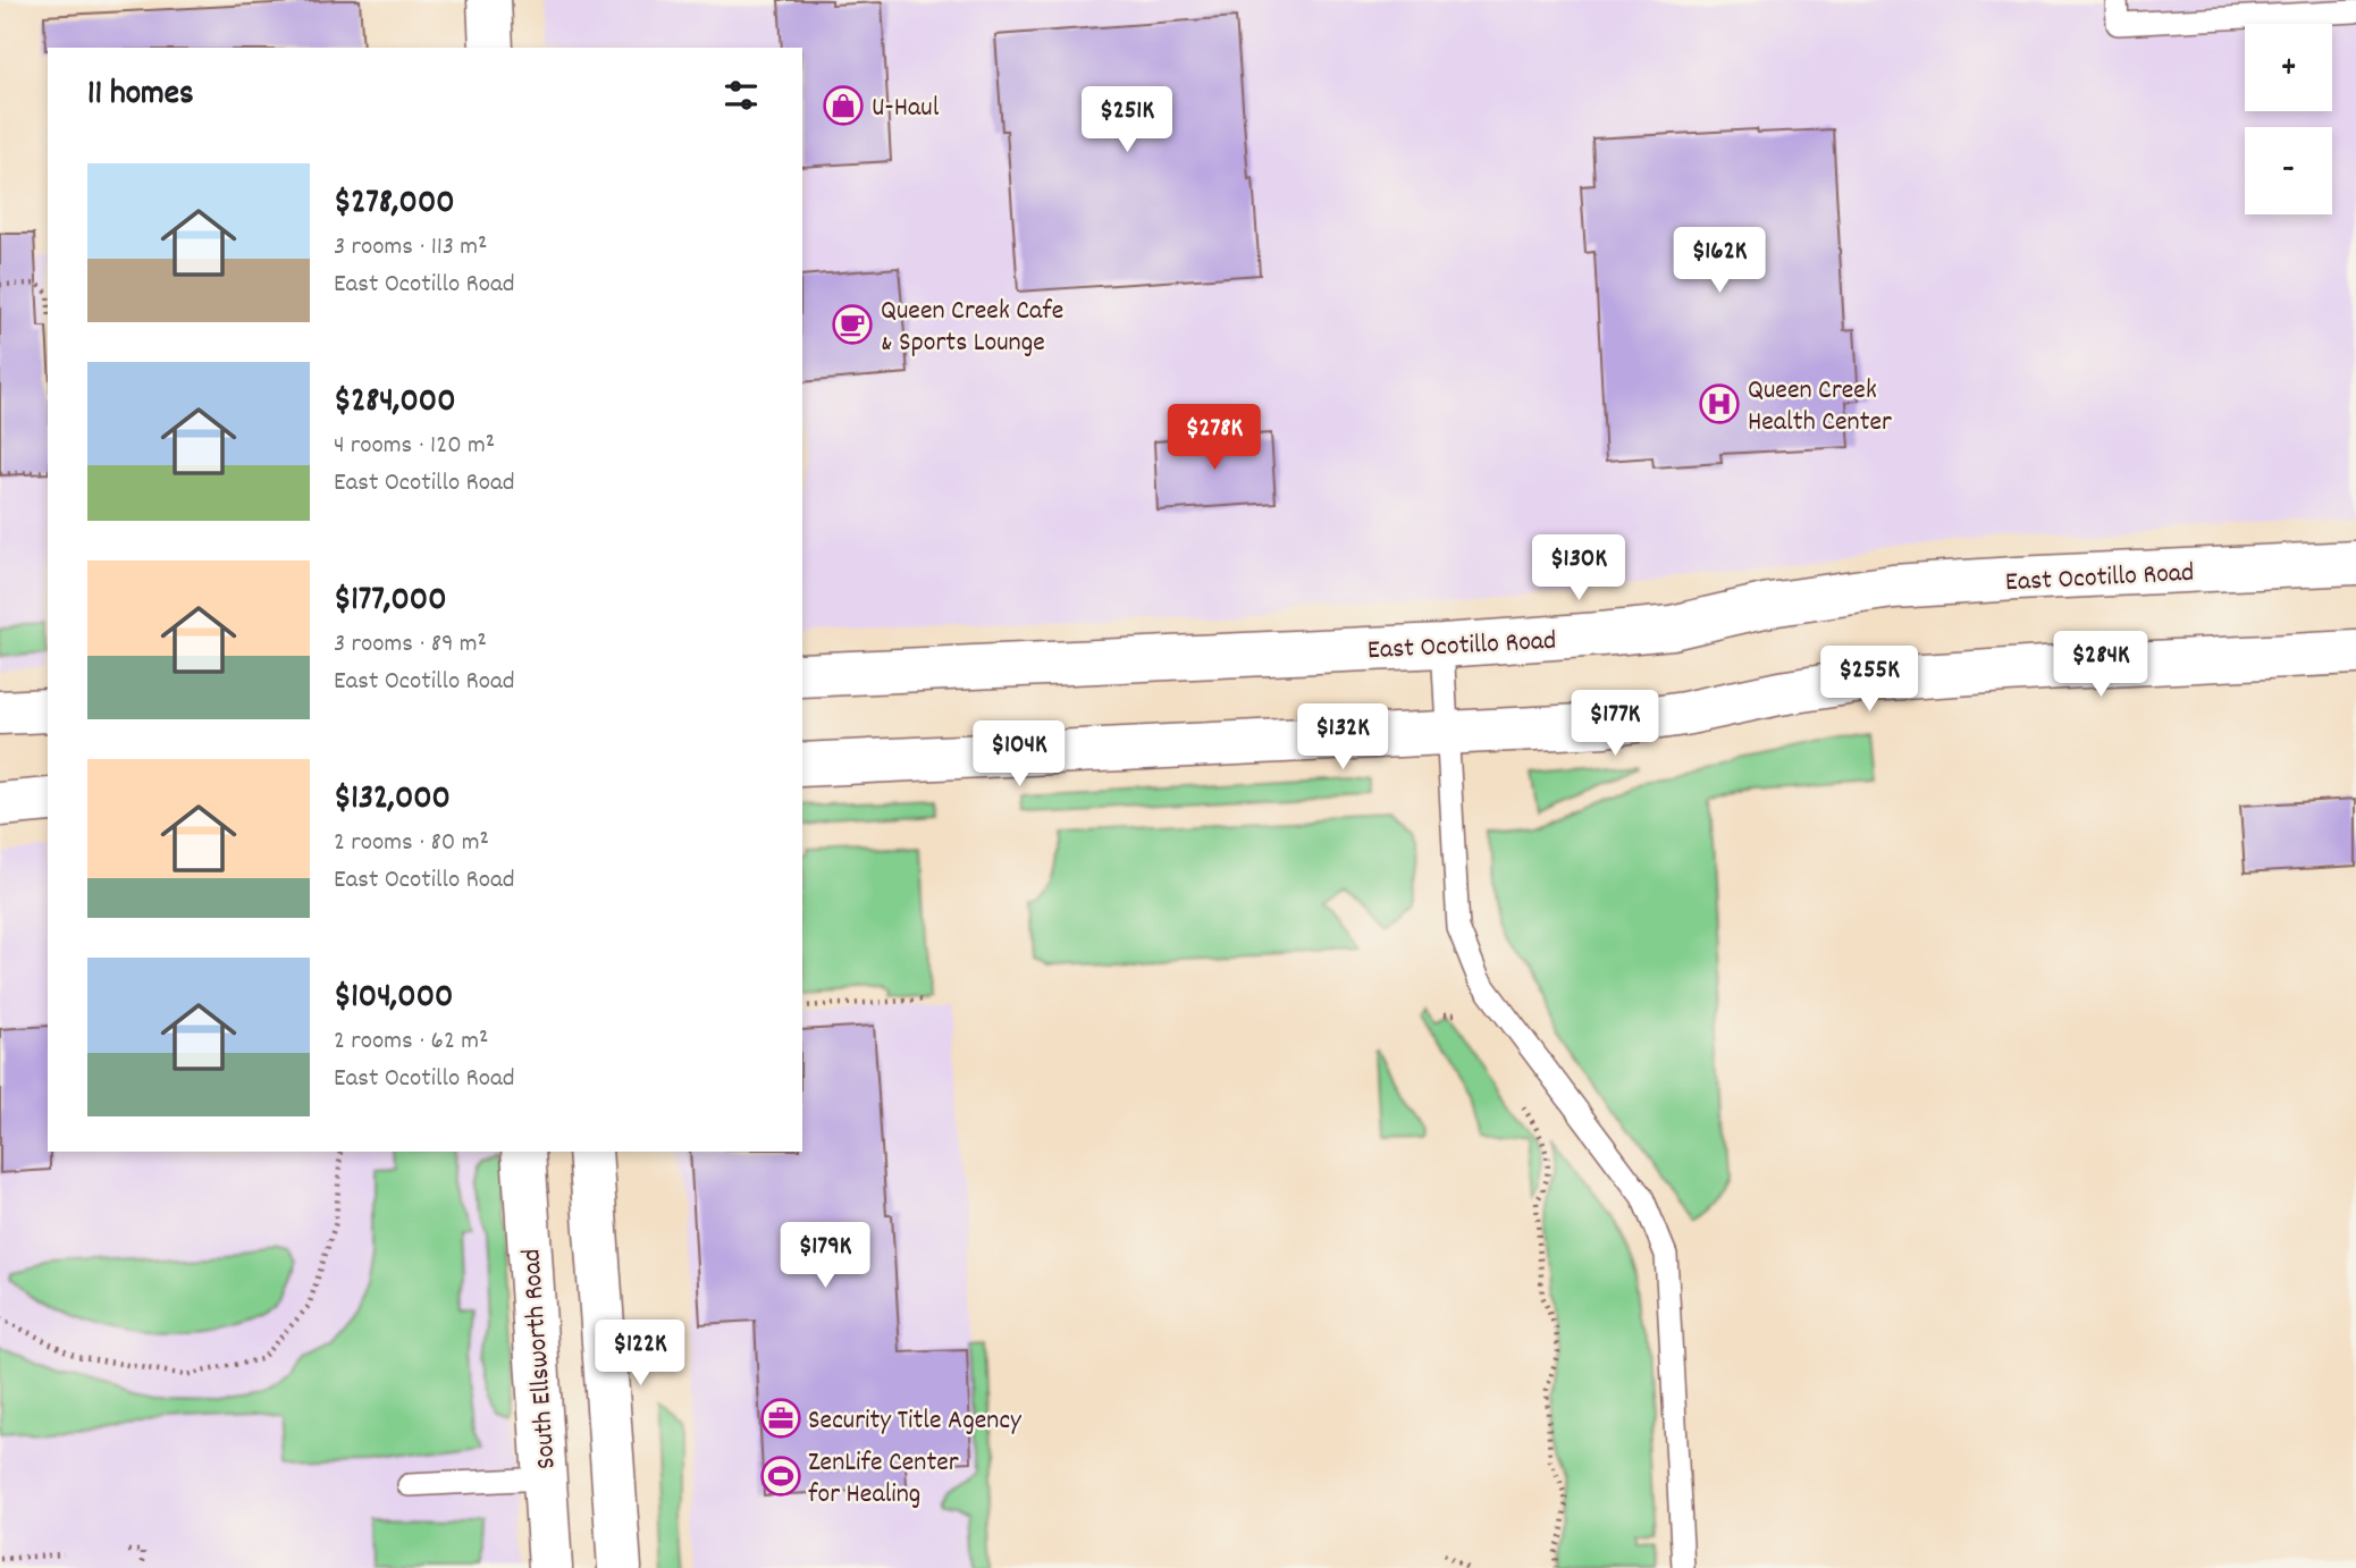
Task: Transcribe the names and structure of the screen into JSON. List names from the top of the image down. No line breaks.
{"streets":{"main road":["East Ocotillo Road","South Ellsworth Road"]},"places":{"shop":["U-Haul"],"cafe":["Queen Creek Cafe & Sports Lounge"],"hospital":["Queen Creek Health Center"],"office":["Security Title Agency"],"sports":["ZenLife Center for Healing"]},"page":{"map_buttons":["+","−"],"heading":"11 homes","price":["$251K","$162K","$278K","$130K","$284K","$255K","$177K","$132K","$104K","$179K","$122K"],"list":[{"name":"$278,000","note":"3 rooms · 113 m² · East Ocotillo Road"},{"name":"$284,000","note":"4 rooms · 120 m² · East Ocotillo Road"},{"name":"$177,000","note":"3 rooms · 89 m² · East Ocotillo Road"},{"name":"$132,000","note":"2 rooms · 80 m² · East Ocotillo Road"},{"name":"$104,000","note":"2 rooms · 62 m² · East Ocotillo Road"}]}}
